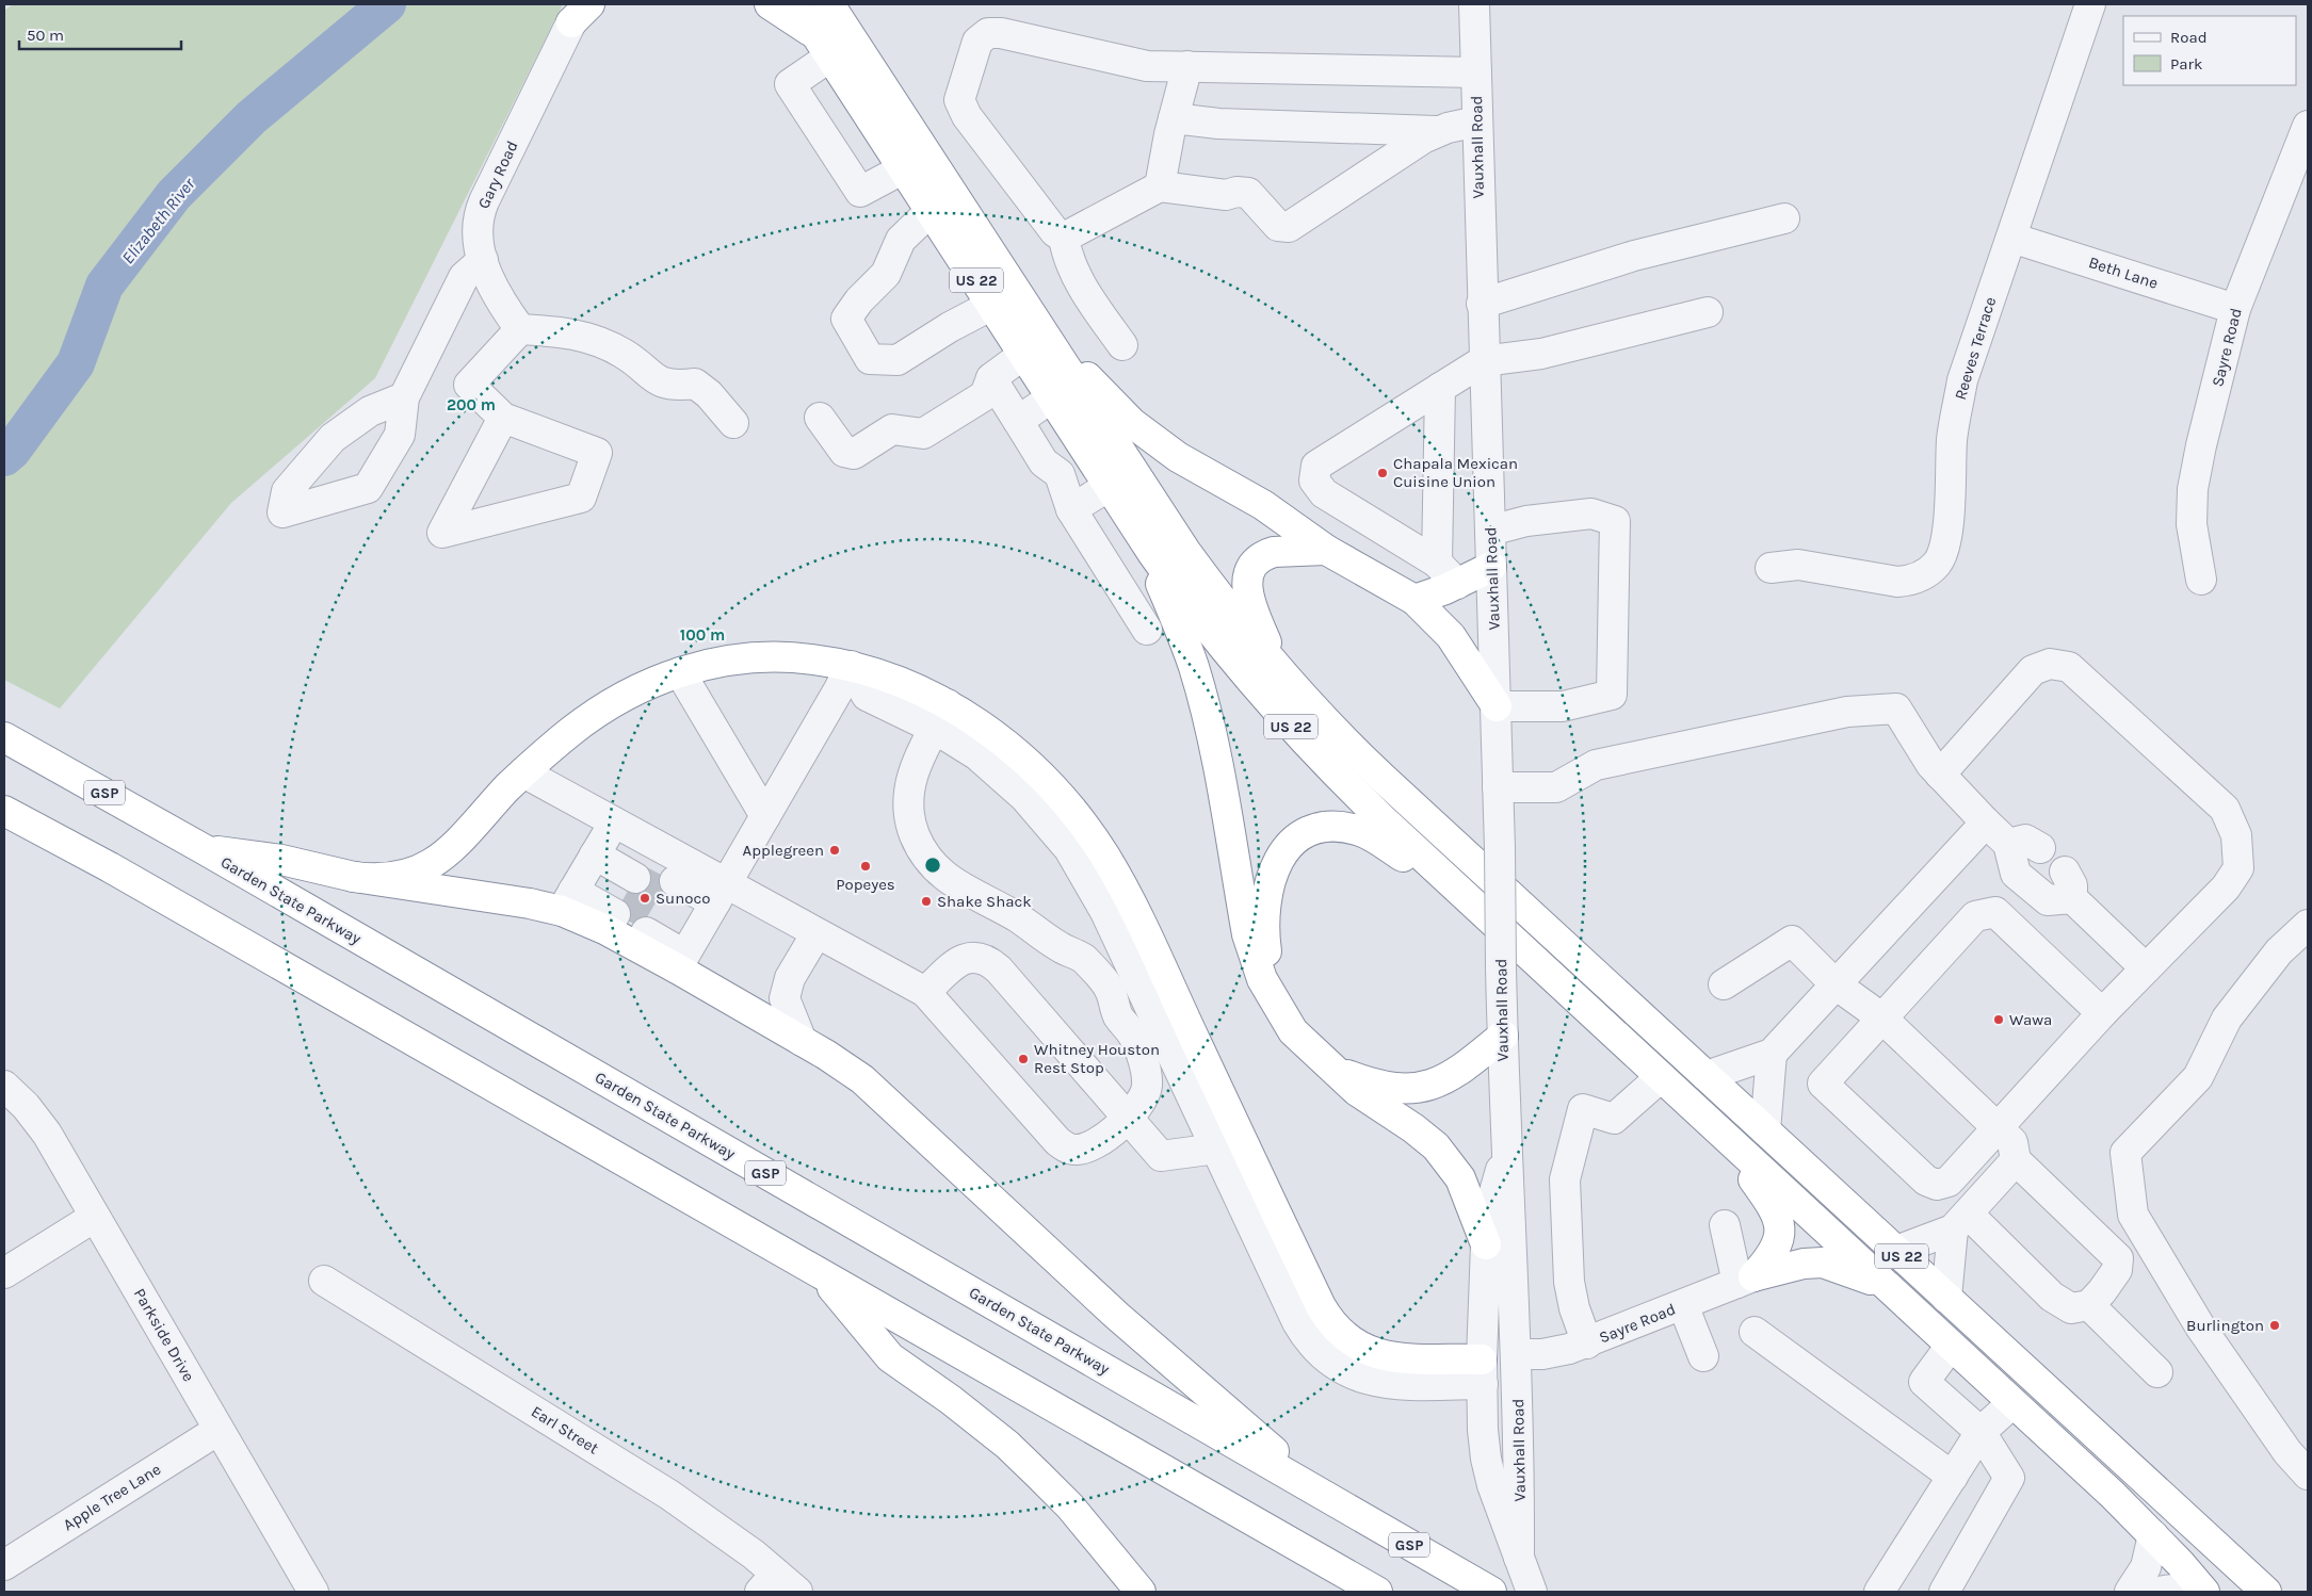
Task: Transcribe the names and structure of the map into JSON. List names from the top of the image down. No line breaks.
{"streets":{"highway":["US 22","GSP","Garden State Parkway"],"street":["Vauxhall Road","Gary Road","Beth Lane","Sayre Road","Reeves Terrace","Parkside Drive","Earl Street","Apple Tree Lane"]},"crossings":[["Vauxhall Road","Sayre Road"],["Beth Lane","Sayre Road"],["Beth Lane","Reeves Terrace"],["Parkside Drive","Apple Tree Lane"]],"water":["Elizabeth River"],"places":["Chapala Mexican Cuisine Union","Applegreen","Popeyes","Sunoco","Shake Shack","Wawa","Whitney Houston Rest Stop","Burlington"],"legend":["Road","Park"],"scale_bar":"50 m","rings":["200 m","100 m"]}
